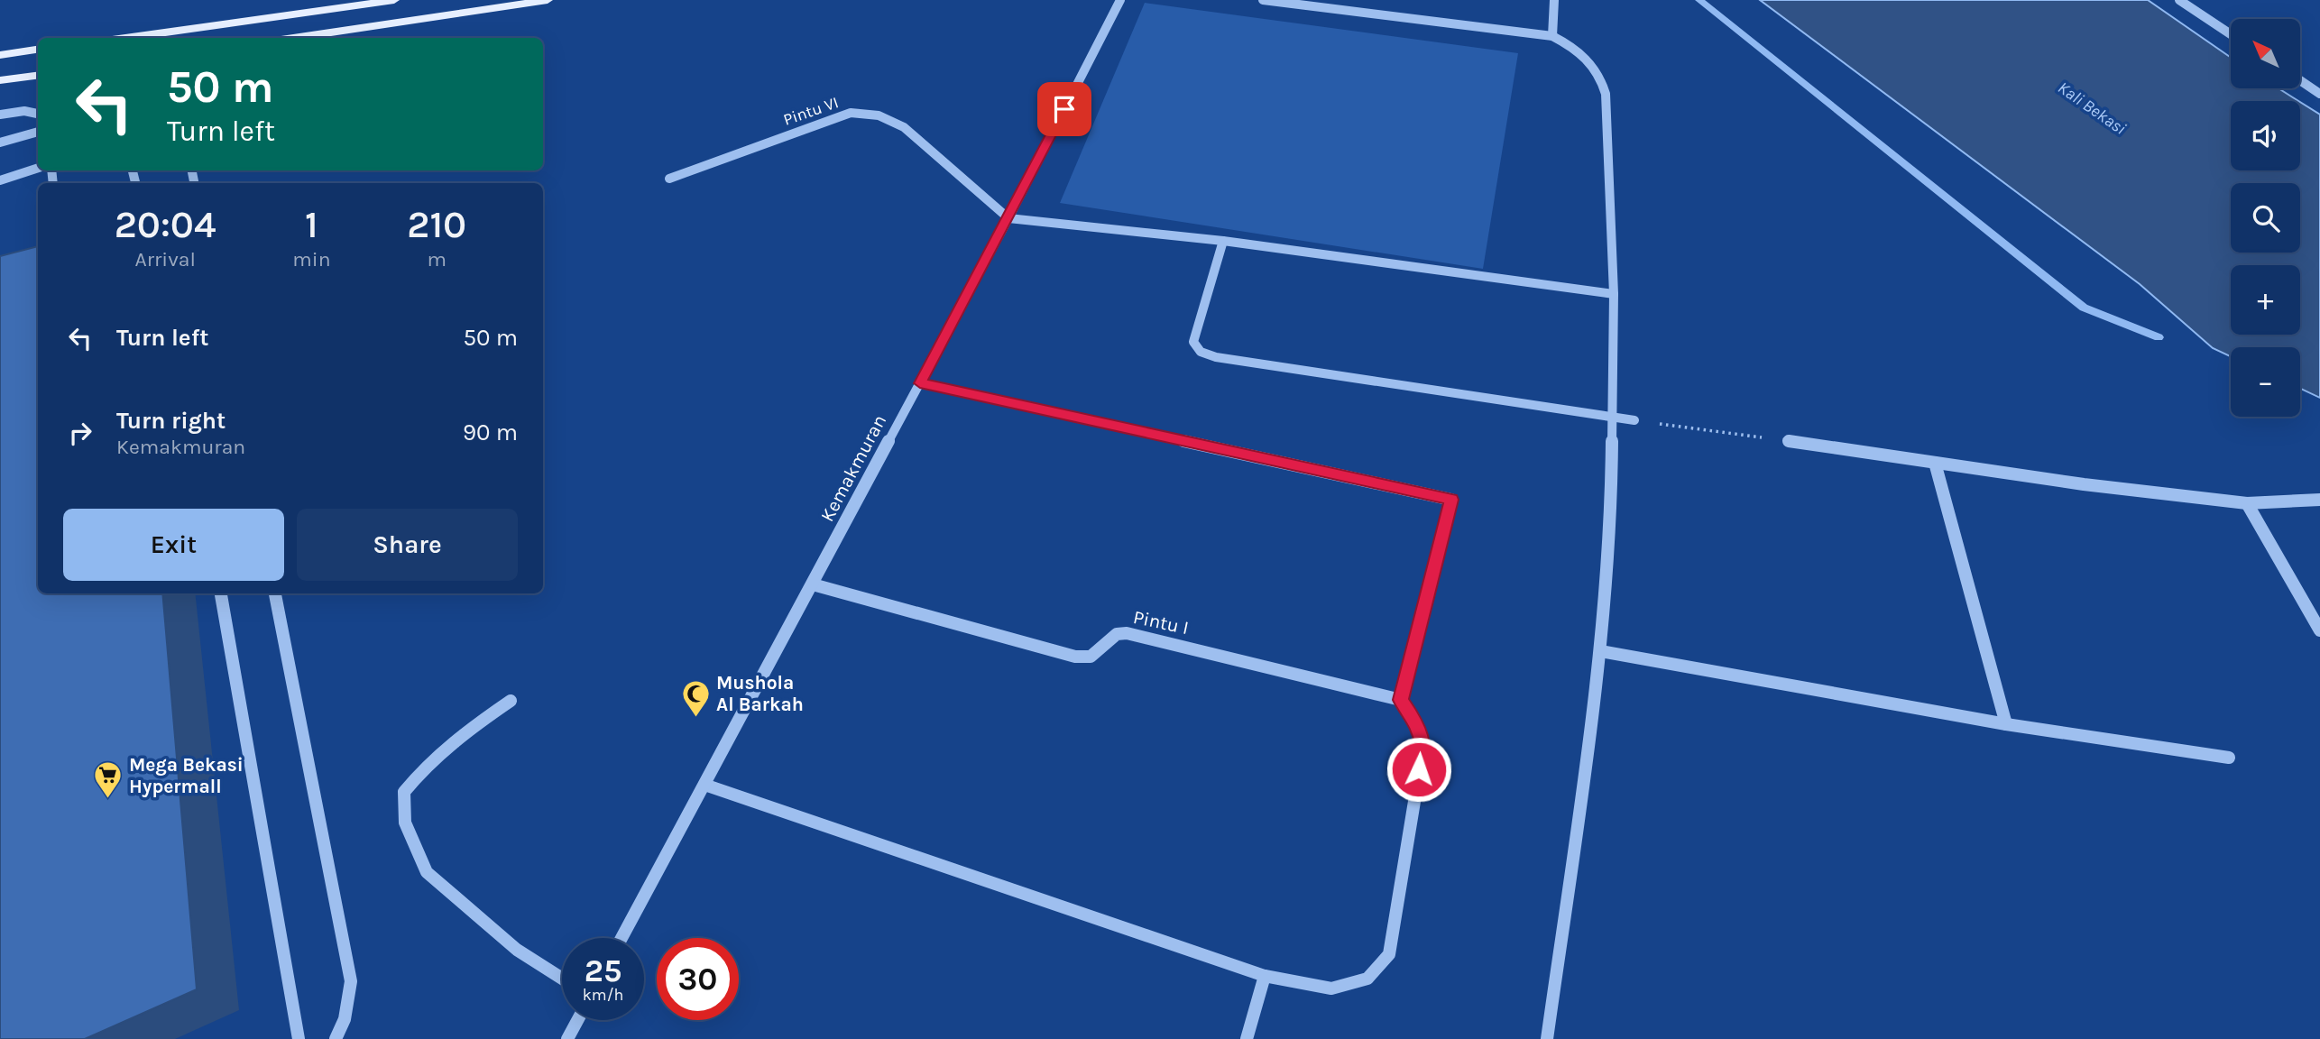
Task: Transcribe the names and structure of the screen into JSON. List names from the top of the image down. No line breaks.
{"streets":{"street":["Pintu VI","Kemakmuran","Pintu I"]},"crossings":[["Pintu VI","Kemakmuran"],["Kemakmuran","Pintu I"]],"water":["Kali Bekasi"],"places":{"mosque":["Mushola Al Barkah"],"supermarket":["Mega Bekasi Hypermall"]},"north":"top left","page":{"map_buttons":["+","−"],"turn":["50 m","Turn left"],"eta":["20:04","Arrival","1","min","210","m"],"list":[{"name":"Turn left","value":"50 m"},{"name":"Turn right","note":"Kemakmuran","value":"90 m"}],"buttons":["Exit","Share"],"speed":"25 km/h","limit":"30"}}
